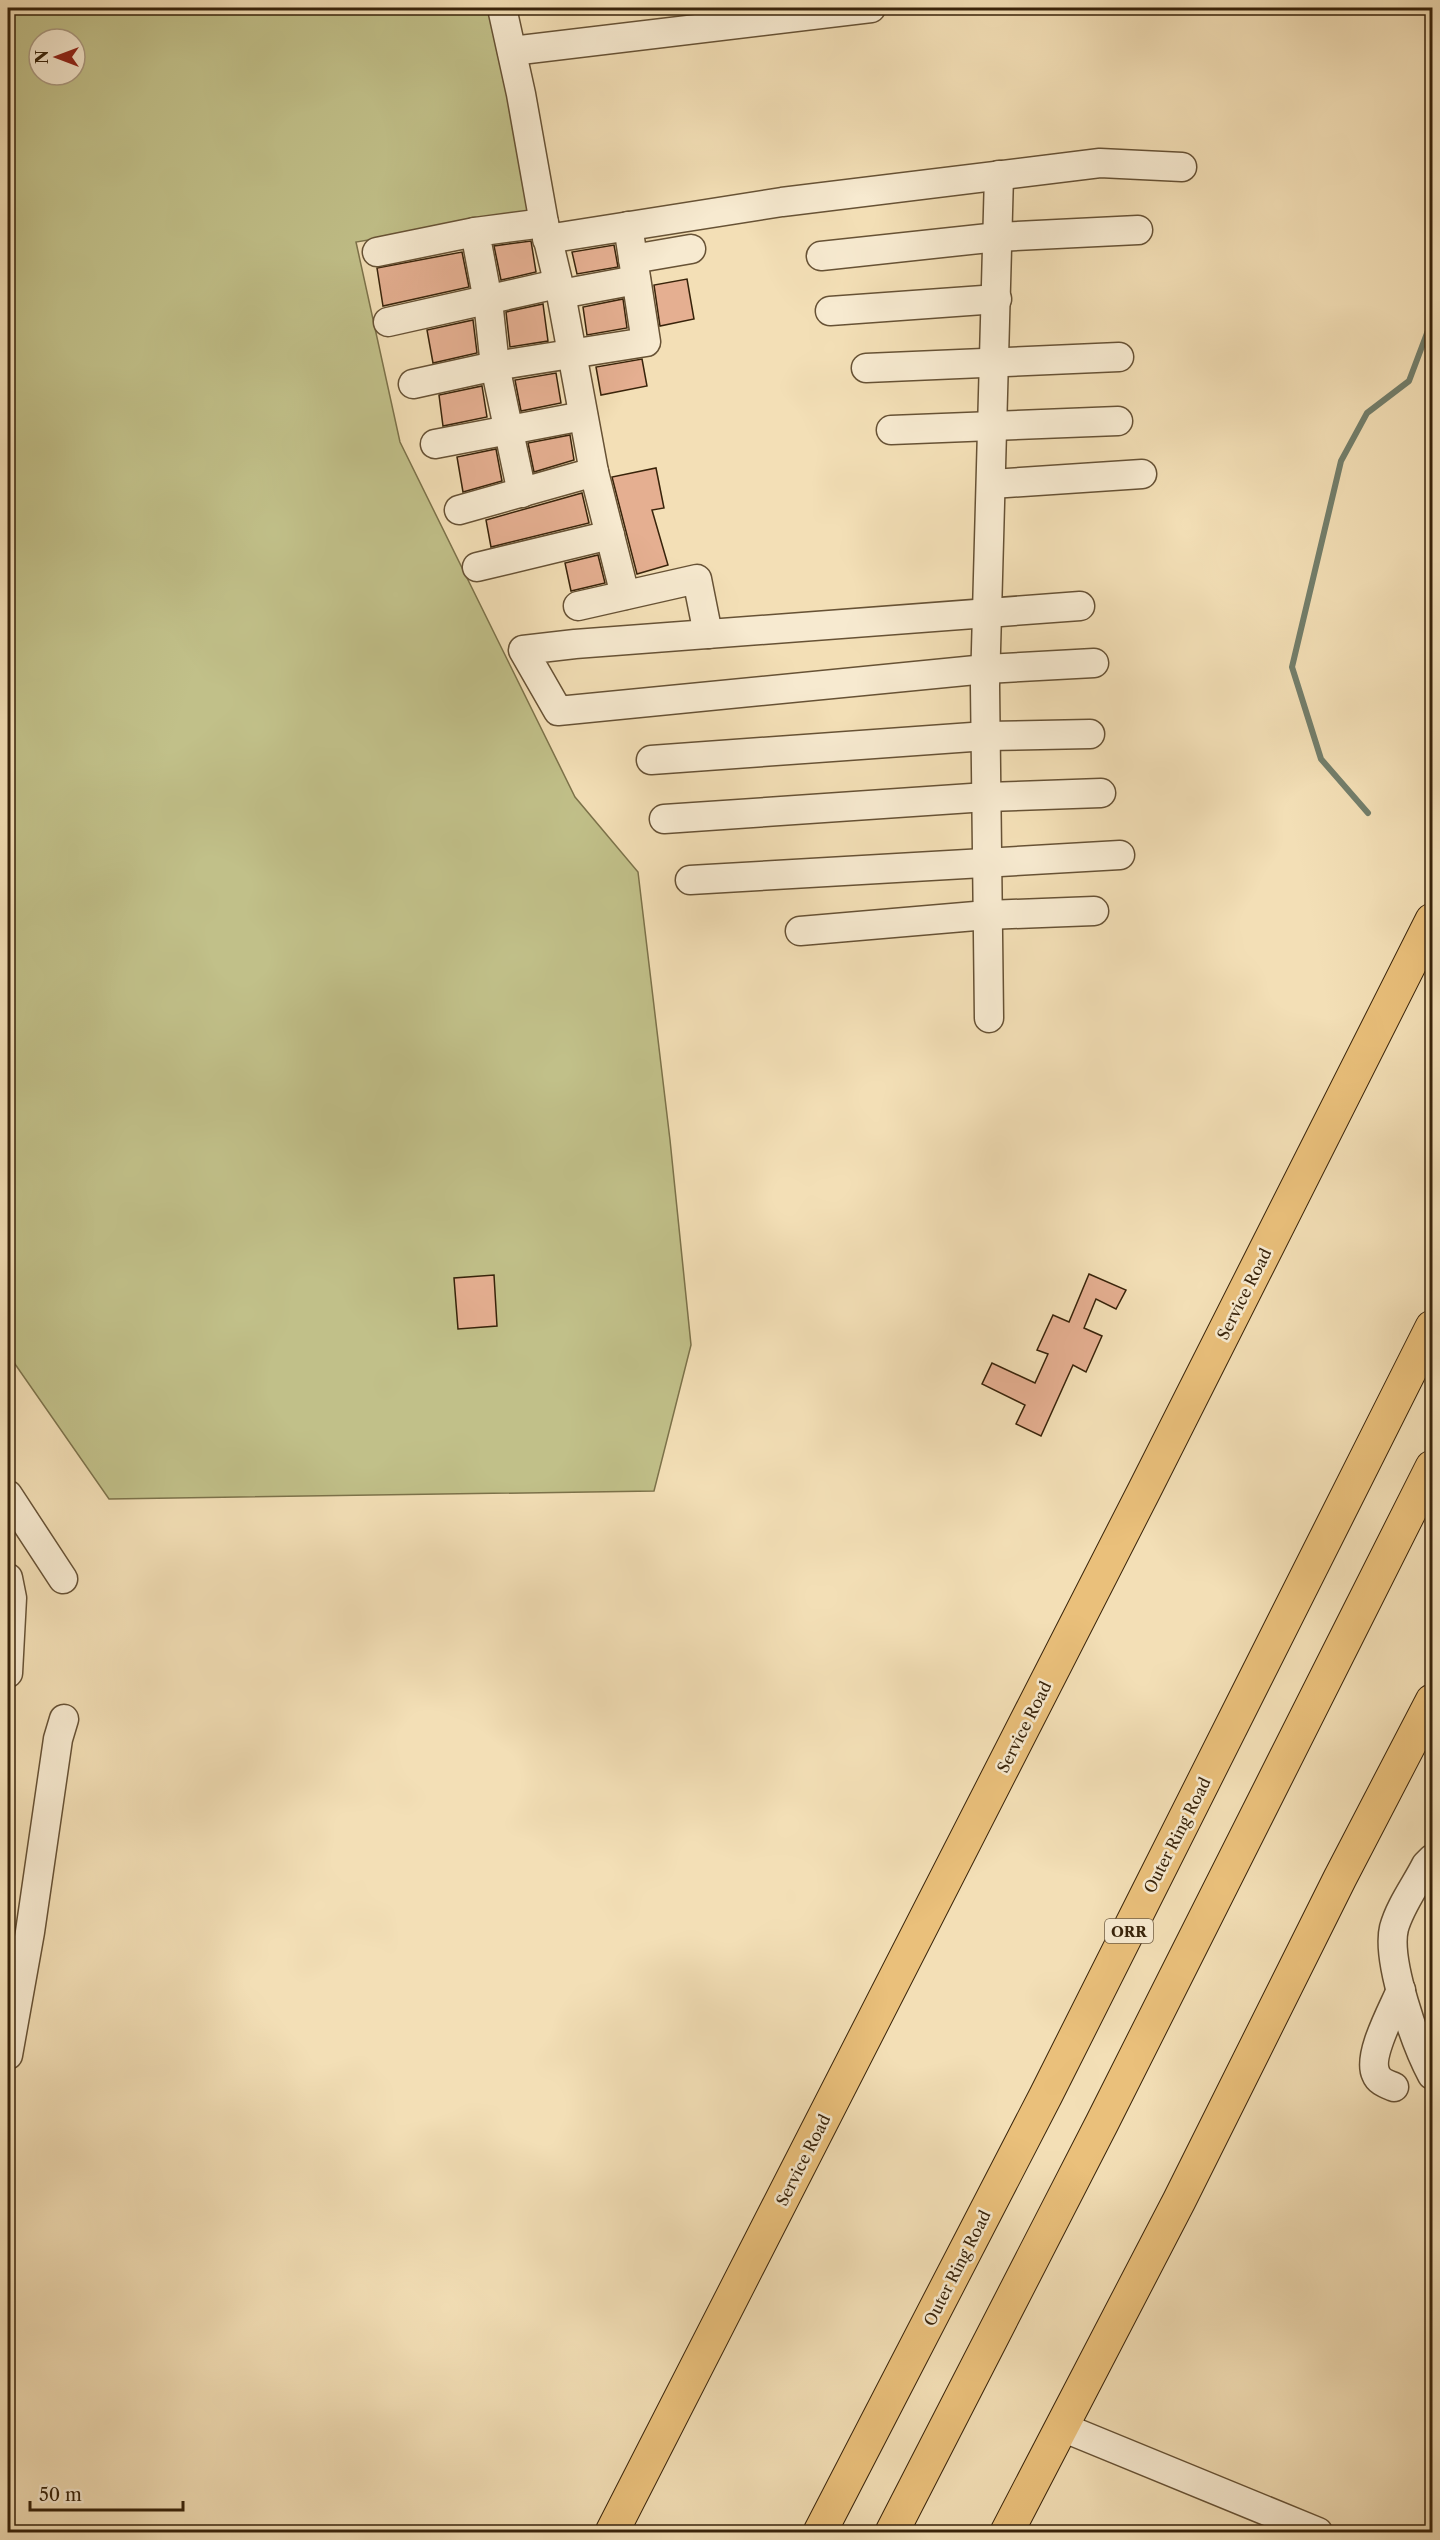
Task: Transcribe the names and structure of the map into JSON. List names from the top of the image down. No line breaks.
{"streets":{"main road":["Service Road","Outer Ring Road","ORR"]},"scale_bar":"50 m","north":"left"}
